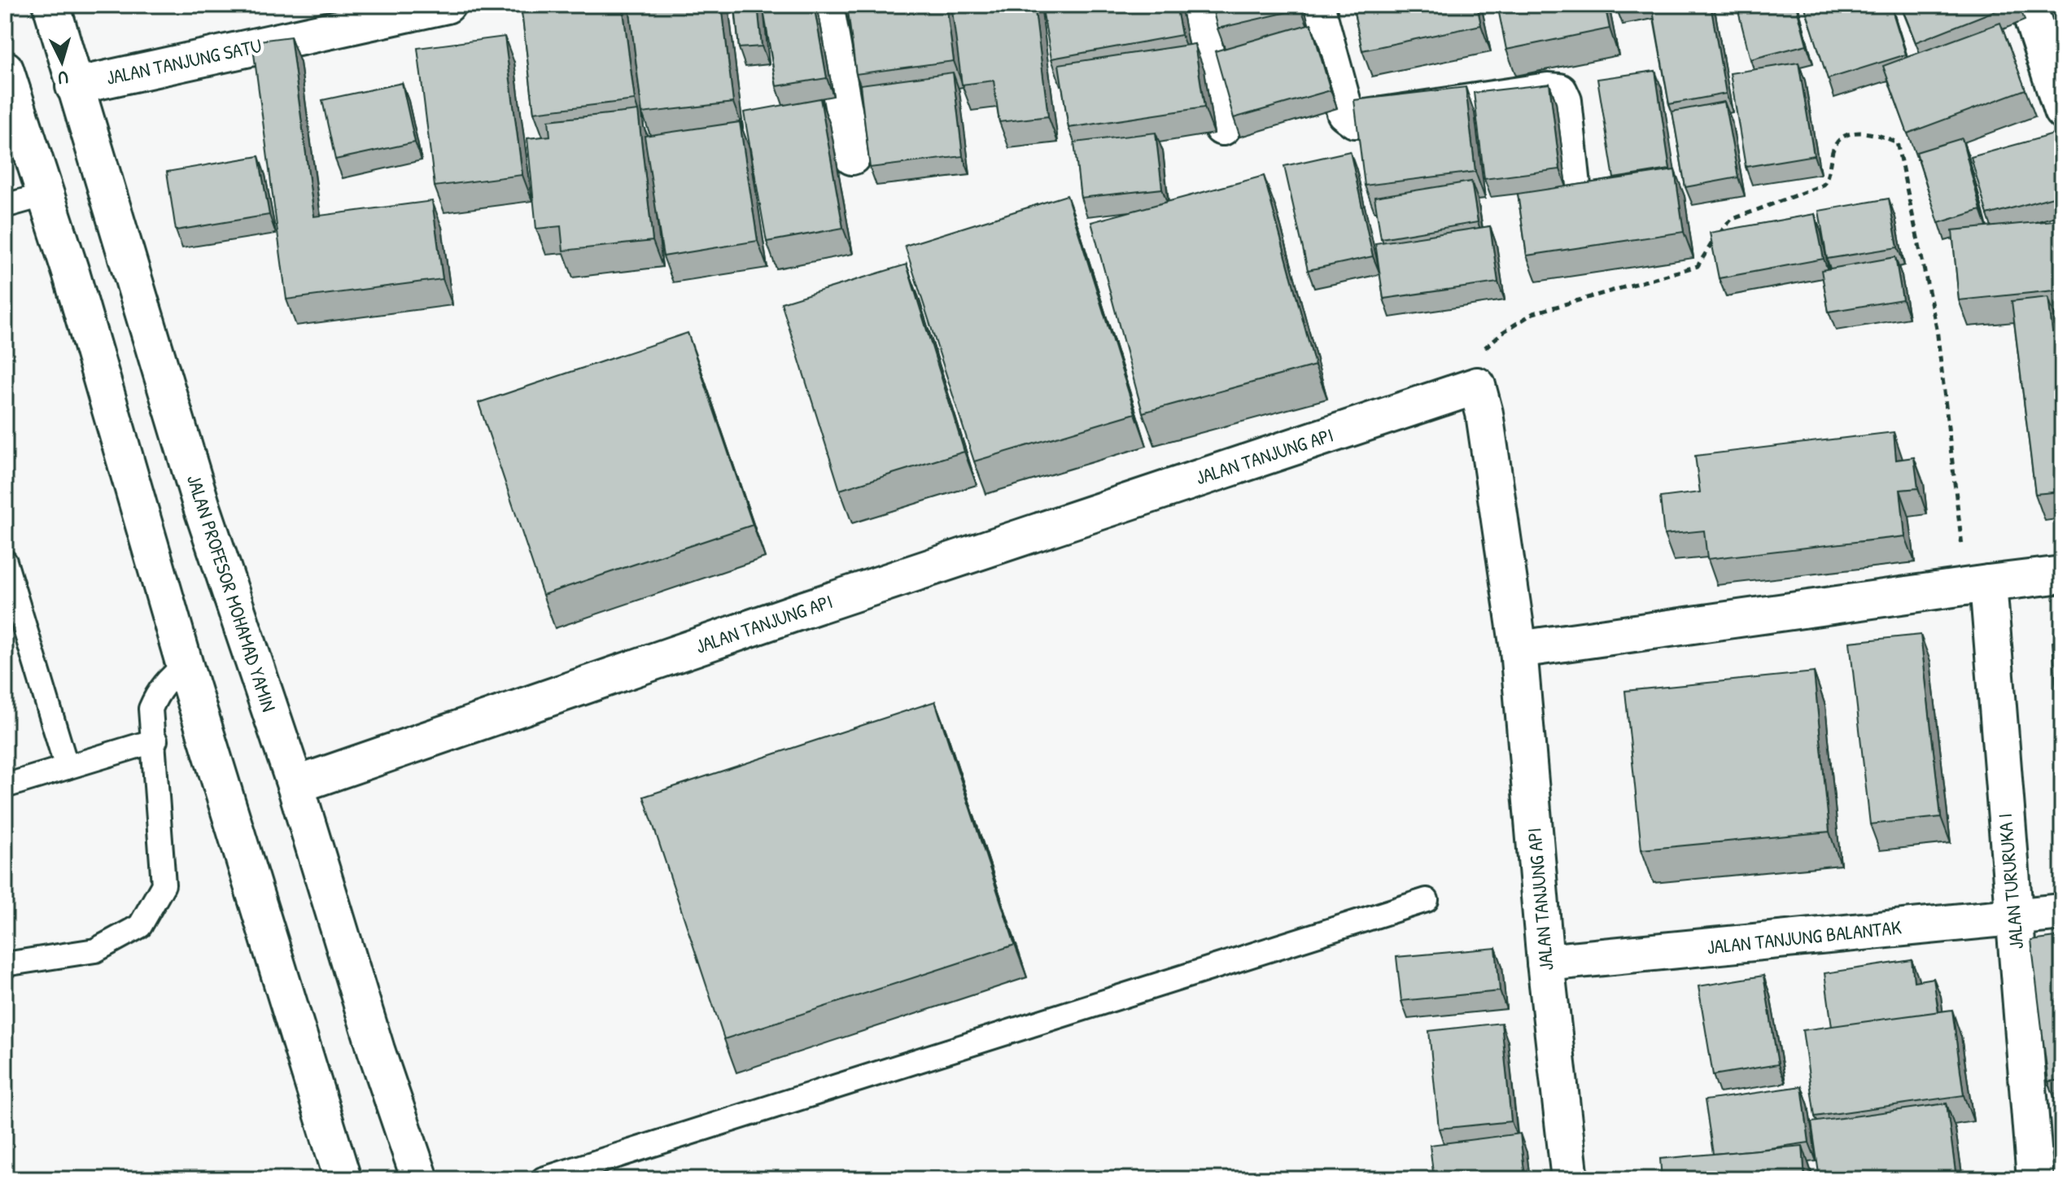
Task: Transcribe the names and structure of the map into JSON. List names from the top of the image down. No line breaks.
{"streets":{"street":["JALAN TANJUNG SATU","JALAN TANJUNG API","JALAN PROFESOR MOHAMAD YAMIN","JALAN TURURUKA I","JALAN TANJUNG BALANTAK"]},"crossings":[["JALAN TANJUNG SATU","JALAN PROFESOR MOHAMAD YAMIN"],["JALAN TANJUNG API","JALAN PROFESOR MOHAMAD YAMIN"],["JALAN TANJUNG API","JALAN TANJUNG BALANTAK"],["JALAN TURURUKA I","JALAN TANJUNG BALANTAK"]],"north":"bottom"}
